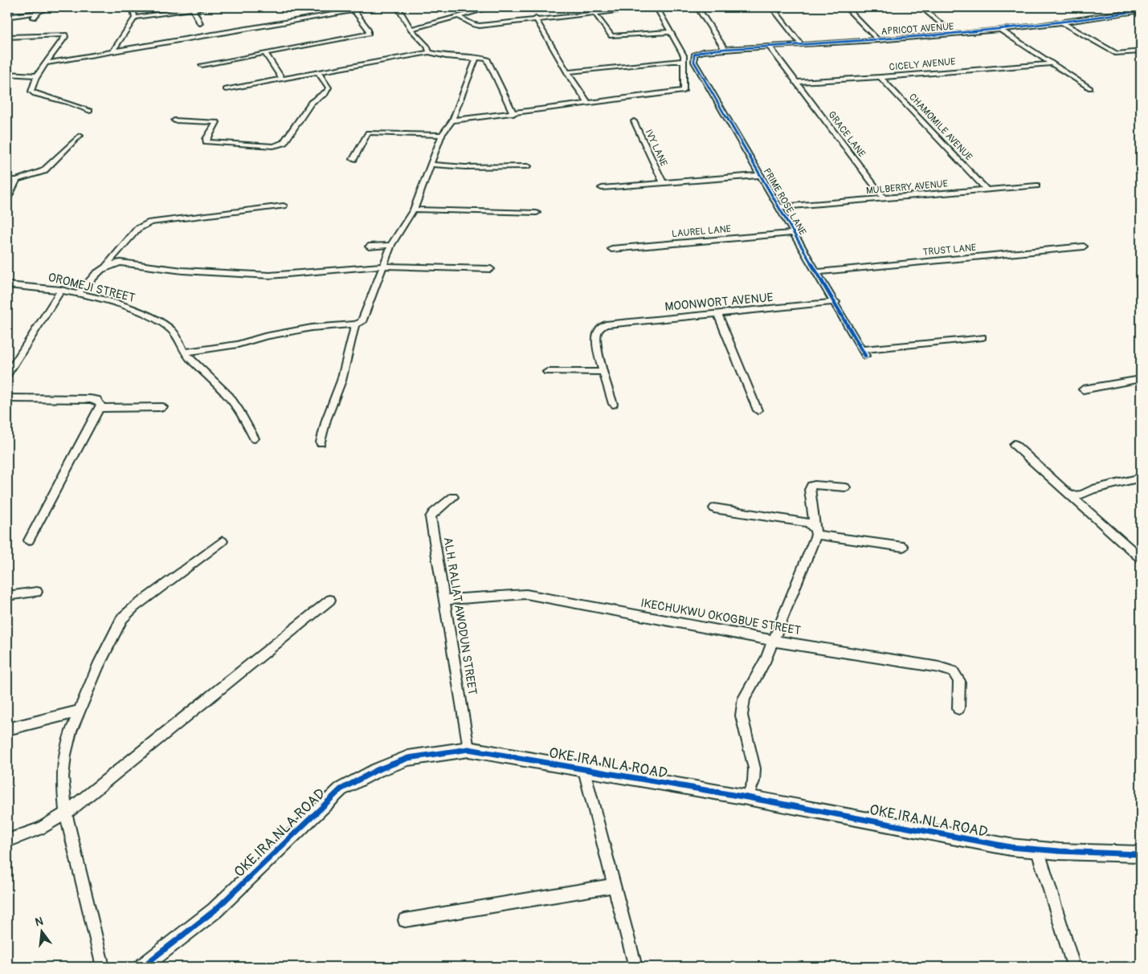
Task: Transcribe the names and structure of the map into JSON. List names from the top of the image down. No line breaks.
{"streets":{"street":["APRICOT AVENUE","CICELY AVENUE","CHAMOMILE AVENUE","GRACE LANE","IVY LANE","MULBERRY AVENUE","PRIME ROSE LANE","LAUREL LANE","TRUST LANE","OROMEJI STREET","MOONWORT AVENUE","ALH. RALIAT AWODUN STREET","IKECHUKWU OKOGBUE STREET","OKE IRA NLA ROAD"]},"crossings":[["APRICOT AVENUE","GRACE LANE"],["APRICOT AVENUE","PRIME ROSE LANE"],["CICELY AVENUE","CHAMOMILE AVENUE"],["CICELY AVENUE","GRACE LANE"],["CHAMOMILE AVENUE","MULBERRY AVENUE"],["GRACE LANE","MULBERRY AVENUE"],["MULBERRY AVENUE","PRIME ROSE LANE"],["PRIME ROSE LANE","LAUREL LANE"],["PRIME ROSE LANE","TRUST LANE"],["PRIME ROSE LANE","MOONWORT AVENUE"],["ALH. RALIAT AWODUN STREET","IKECHUKWU OKOGBUE STREET"],["ALH. RALIAT AWODUN STREET","OKE IRA NLA ROAD"]],"north":"top"}
